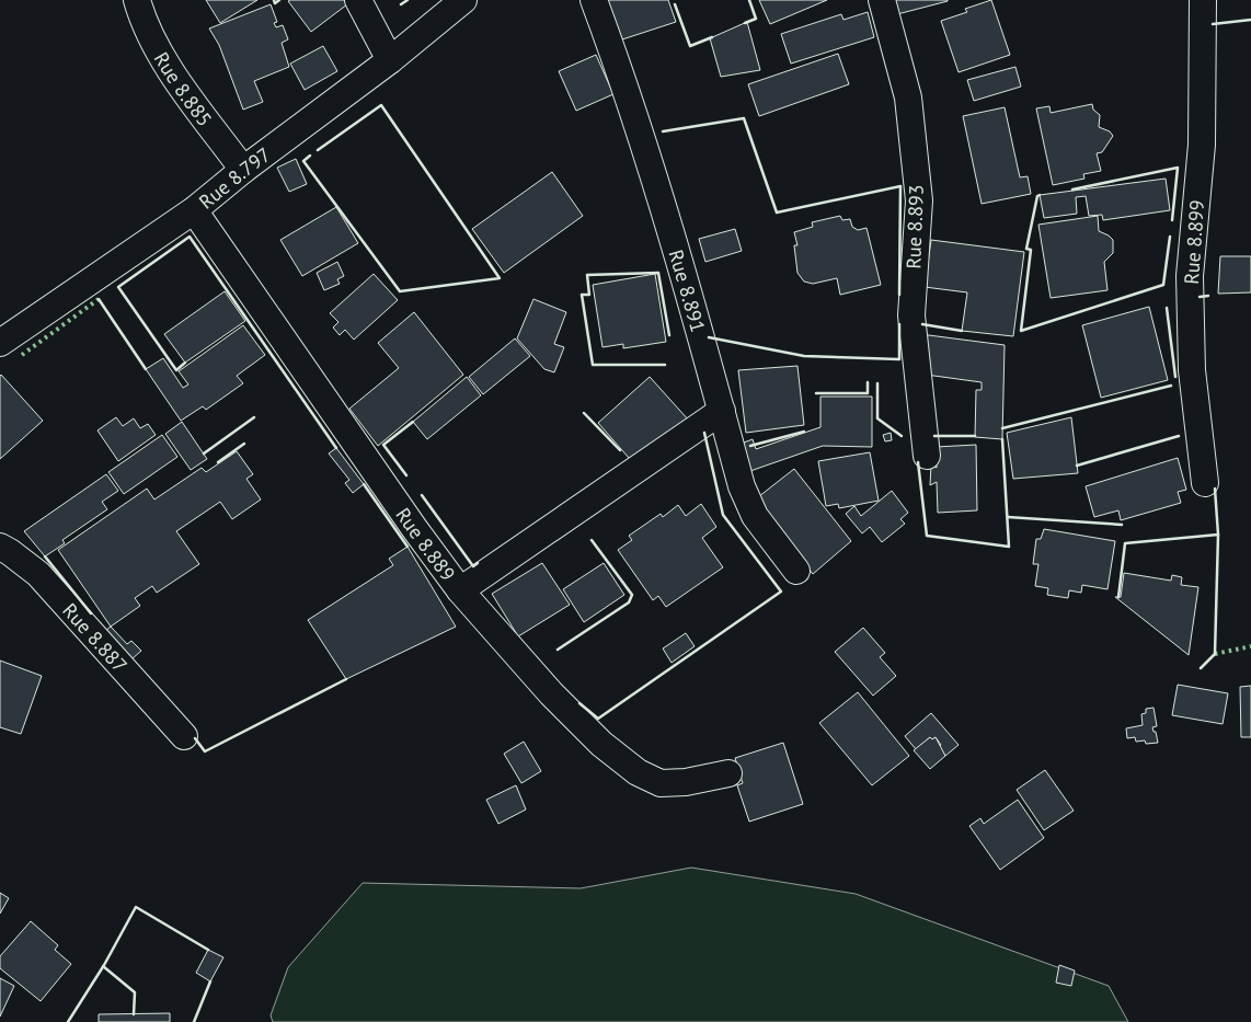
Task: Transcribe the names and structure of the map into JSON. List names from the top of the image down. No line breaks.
{"streets":{"street":["Rue 8.885","Rue 8.797","Rue 8.893","Rue 8.899","Rue 8.891","Rue 8.889","Rue 8.887"]},"crossings":[["Rue 8.885","Rue 8.797"],["Rue 8.797","Rue 8.889"]]}
